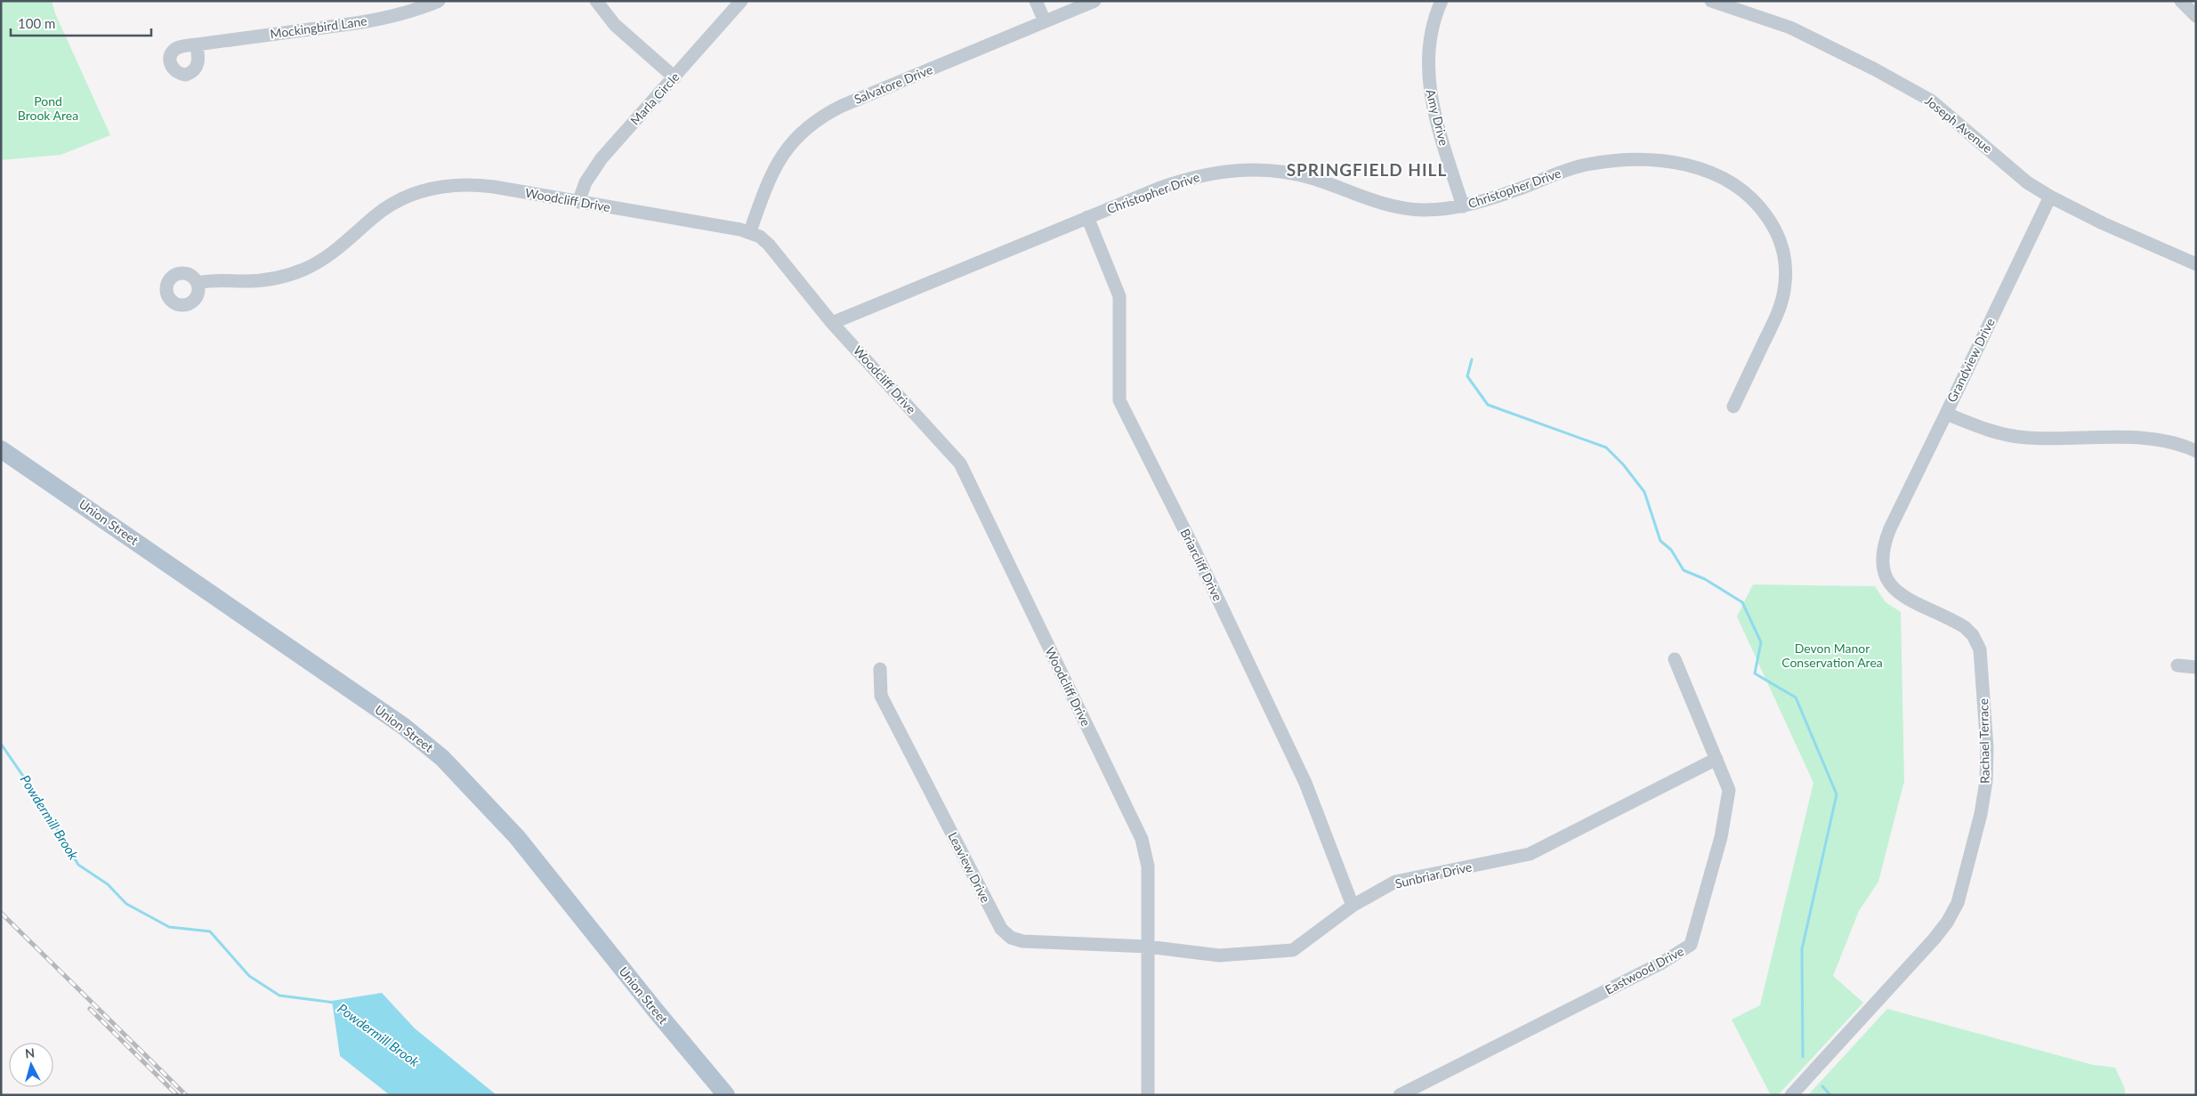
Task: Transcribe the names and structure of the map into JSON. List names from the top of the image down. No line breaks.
{"streets":{"main road":["Union Street"],"street":["Mockingbird Lane","Salvatore Drive","Marla Circle","Amy Drive","Joseph Avenue","Christopher Drive","Woodcliff Drive","Grandview Drive","Briarcliff Drive","Rachael Terrace","Leaview Drive","Sunbriar Drive","Eastwood Drive"]},"crossings":[["Salvatore Drive","Woodcliff Drive"],["Marla Circle","Woodcliff Drive"],["Amy Drive","Christopher Drive"],["Joseph Avenue","Grandview Drive"],["Christopher Drive","Woodcliff Drive"],["Christopher Drive","Briarcliff Drive"],["Woodcliff Drive","Leaview Drive"],["Woodcliff Drive","Sunbriar Drive"],["Grandview Drive","Rachael Terrace"],["Briarcliff Drive","Sunbriar Drive"],["Leaview Drive","Sunbriar Drive"],["Sunbriar Drive","Eastwood Drive"]],"districts":["SPRINGFIELD HILL"],"water":["Powdermill Brook"],"parks":["Pond Brook Area","Devon Manor Conservation Area"],"scale_bar":"100 m","north":"top"}
